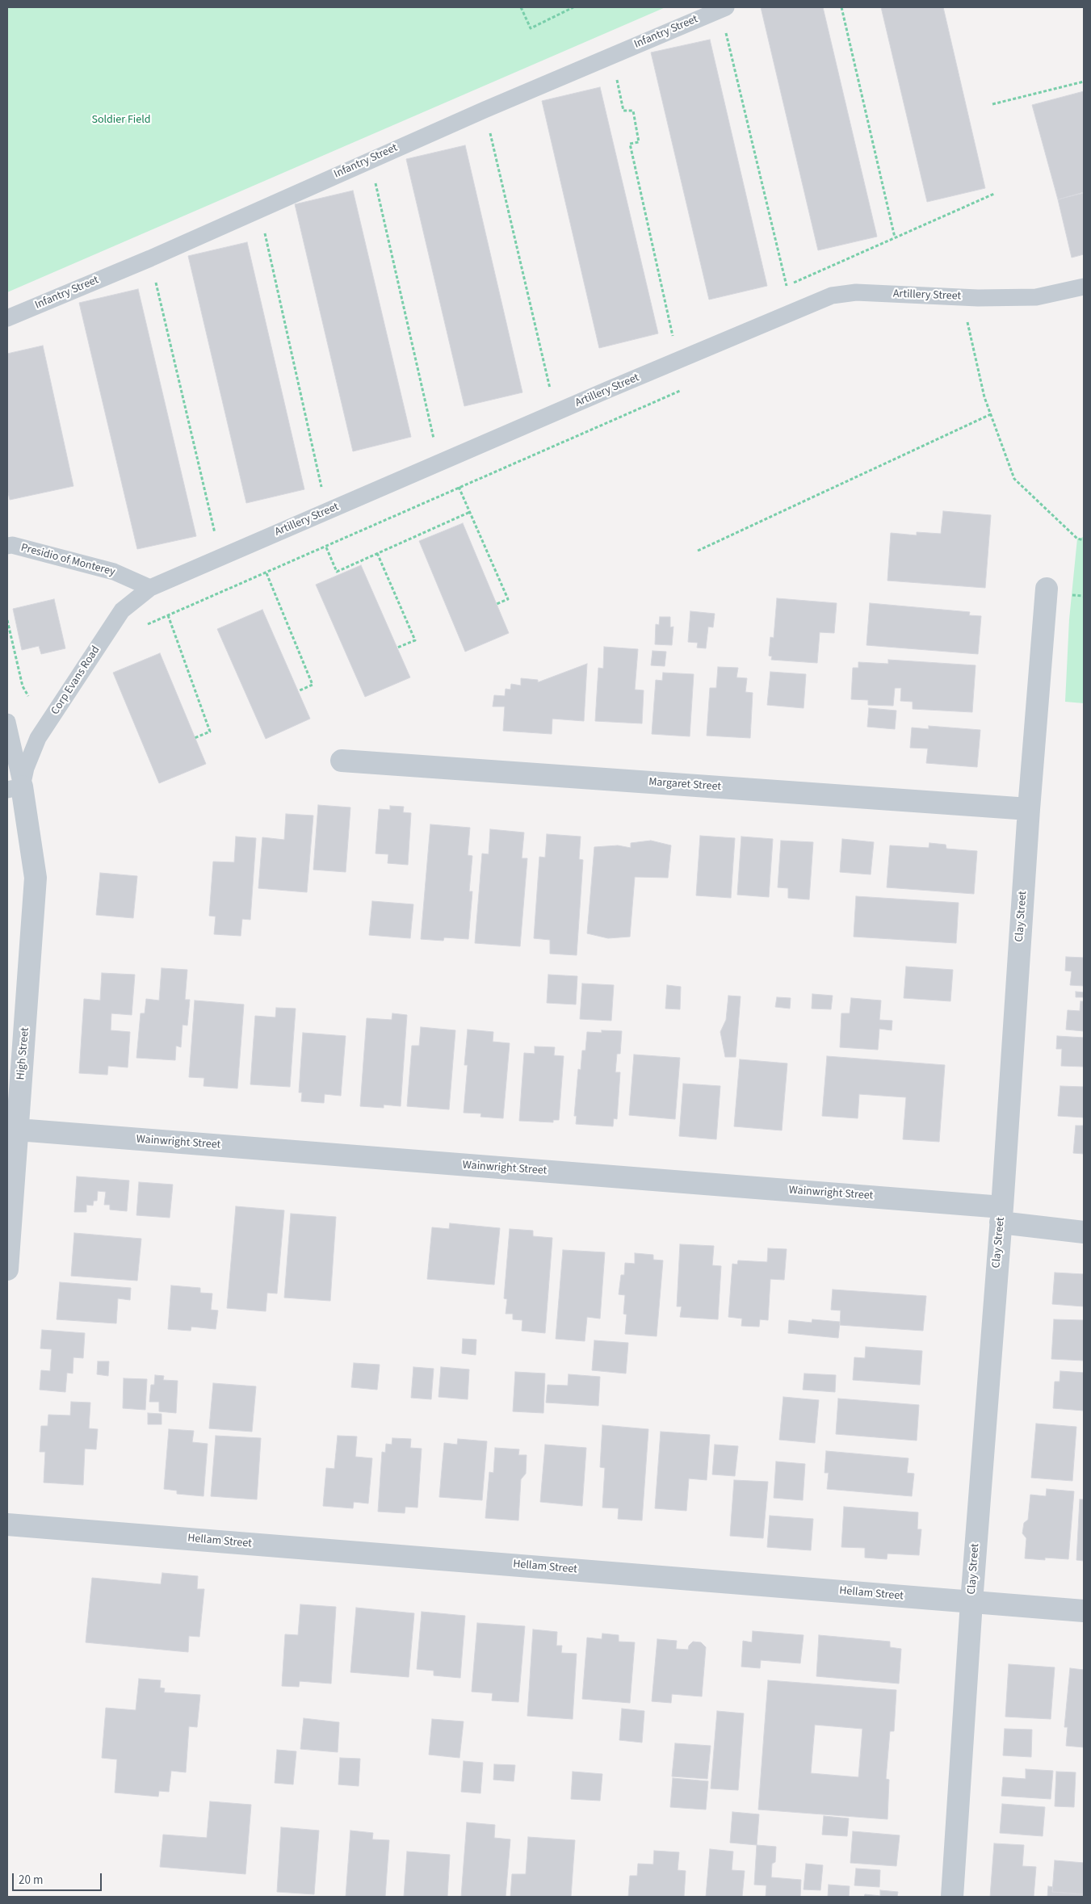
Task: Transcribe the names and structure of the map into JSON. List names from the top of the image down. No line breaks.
{"streets":{"street":["Margaret Street","Clay Street","High Street","Wainwright Street","Hellam Street"],"lane":["Infantry Street","Artillery Street","Presidio of Monterey","Corp Evans Road"]},"crossings":[["Artillery Street","Presidio of Monterey"],["Artillery Street","Corp Evans Road"],["Presidio of Monterey","Corp Evans Road"],["Corp Evans Road","High Street"],["Margaret Street","Clay Street"],["Clay Street","Wainwright Street"],["Clay Street","Hellam Street"],["High Street","Wainwright Street"]],"parks":["Soldier Field"],"scale_bar":"20 m"}
